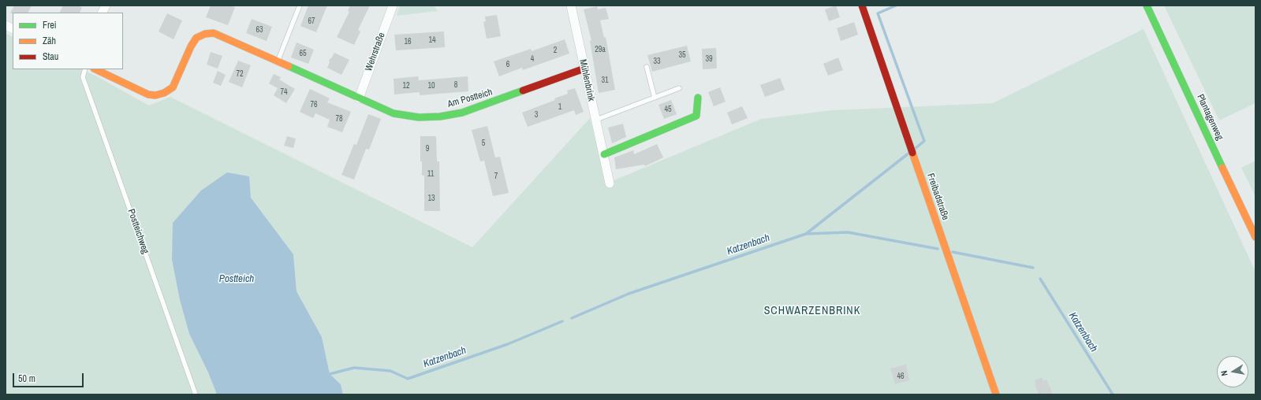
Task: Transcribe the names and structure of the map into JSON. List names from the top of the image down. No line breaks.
{"streets":{"street":["Wehrstraße","Mühlenbrink","Am Postteich","Plantagenweg","Freibadstraße"],"lane":["Postteichweg"]},"crossings":[["Wehrstraße","Am Postteich"],["Mühlenbrink","Am Postteich"]],"districts":["SCHWARZENBRINK"],"water":["Katzenbach","Postteich"],"house_numbers":["67","63","14","16","29a","2","65","35","4","39","33","6","72","31","8","12","10","74","76","1","45","3","78","5","9","11","7","13","46"],"legend":["Frei","Zäh","Stau"],"scale_bar":"50 m","north":"left"}
